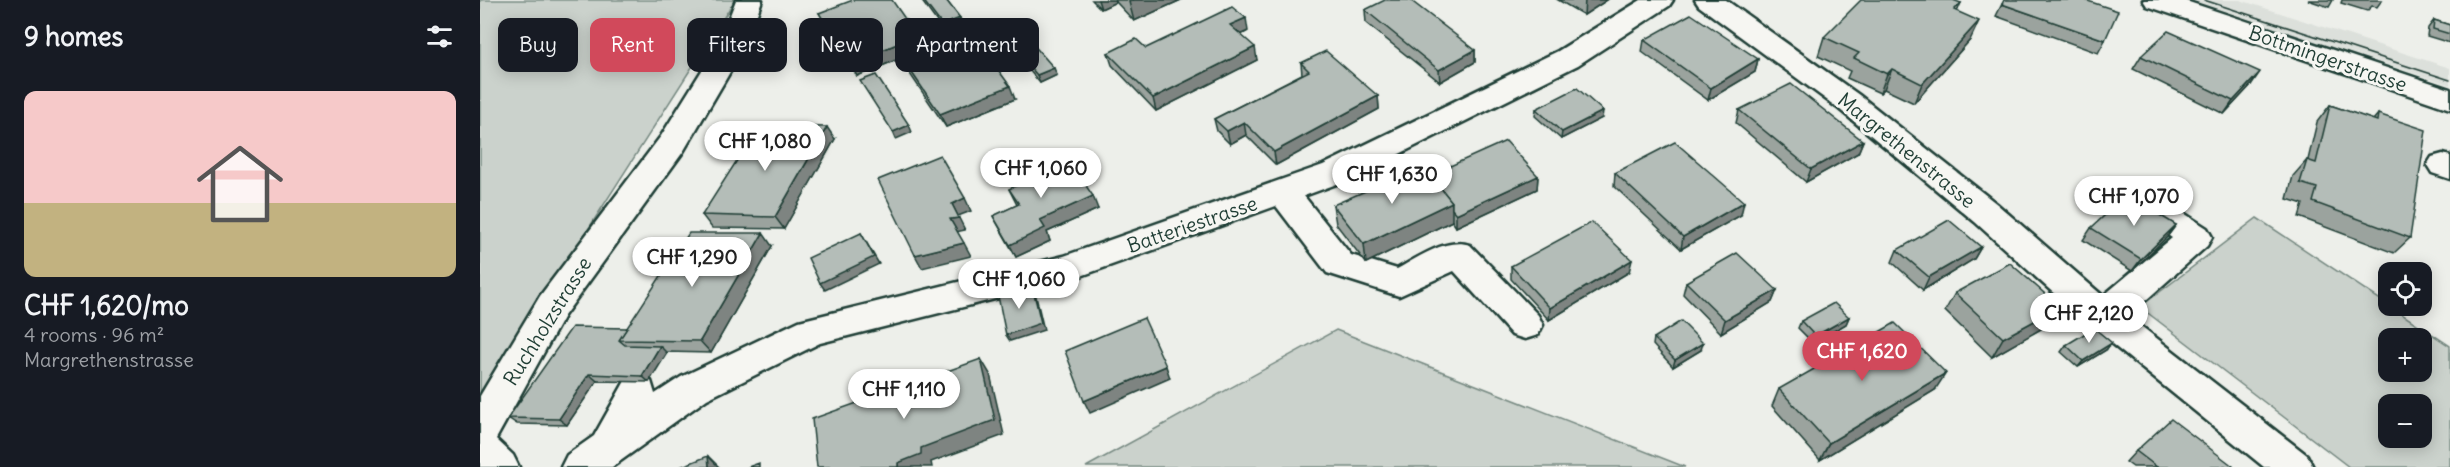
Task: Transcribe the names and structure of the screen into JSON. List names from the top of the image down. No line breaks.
{"streets":{"street":["Bottmingerstrasse","Margrethenstrasse","Batteriestrasse","Ruchholzstrasse"]},"page":{"heading":"9 homes","chip":["Buy","Rent","Filters","New","Apartment"],"list":[{"name":"CHF 1,620/mo","note":"4 rooms · 96 m² · Margrethenstrasse"}],"price":["CHF 1,080","CHF 1,060","CHF 1,630","CHF 1,070","CHF 1,290","CHF 1,060","CHF 2,120","CHF 1,620","CHF 1,110"],"map_buttons":["+","−"]}}
